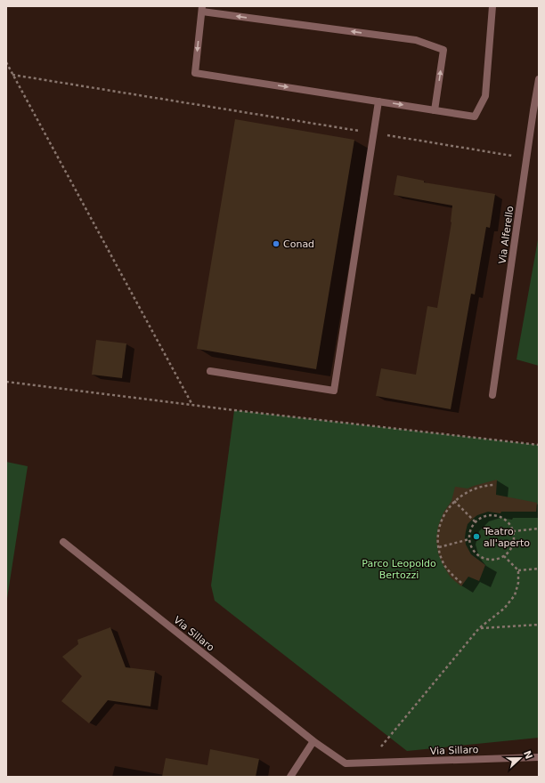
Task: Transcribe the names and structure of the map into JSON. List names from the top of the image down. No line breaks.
{"streets":{"street":["Via Alferello","Via Sillaro"]},"parks":["Parco Leopoldo Bertozzi"],"places":["Conad","Teatro all'aperto"],"north":"right"}
